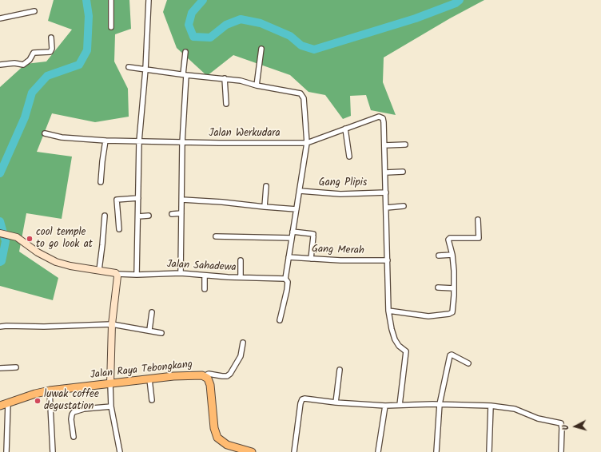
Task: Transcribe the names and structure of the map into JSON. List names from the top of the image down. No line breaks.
{"streets":{"main road":["Jalan Raya Tebongkang"],"street":["Jalan Werkudara","Gang Plipis","Gang Merah","Jalan Sahadewa"]},"places":["cool temple to go look at","luwak coffee degustation"],"north":"left"}
